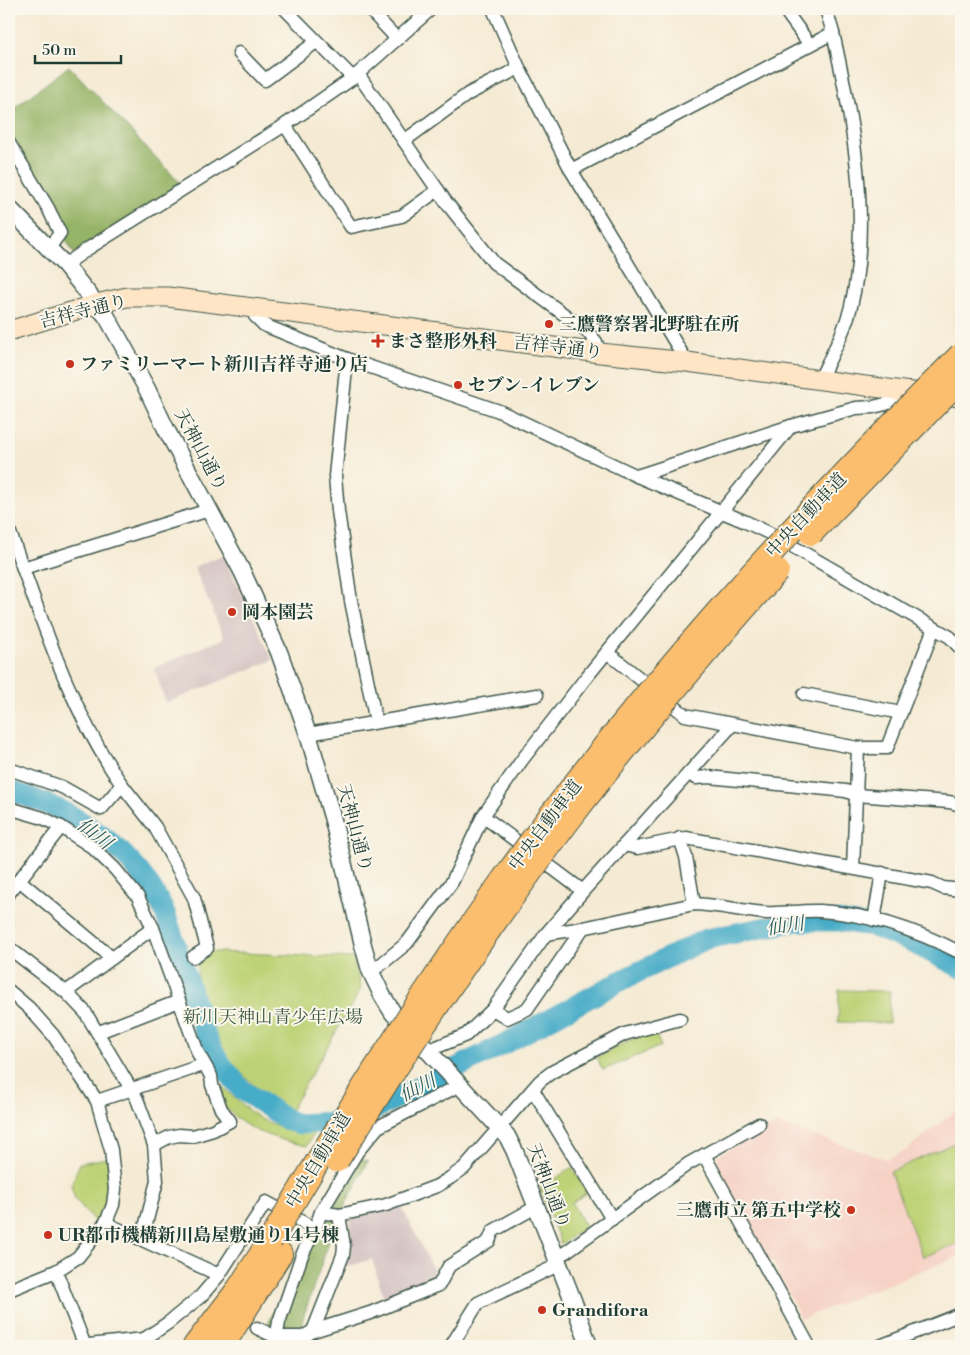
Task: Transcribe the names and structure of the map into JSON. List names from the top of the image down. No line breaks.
{"streets":{"highway":["中央自動車道"],"main road":["吉祥寺通り"],"street":["天神山通り"]},"crossings":[["吉祥寺通り","天神山通り"]],"water":["仙川"],"parks":["新川天神山青少年広場"],"places":{"other":["三鷹警察署北野駐在所","ファミリーマート新川吉祥寺通り店","セブン-イレブン","岡本園芸","三鷹市立 第五中学校","UR都市機構新川島屋敷通り14号棟","Grandifora"],"health":["まさ整形外科"]},"scale_bar":"50 m"}
